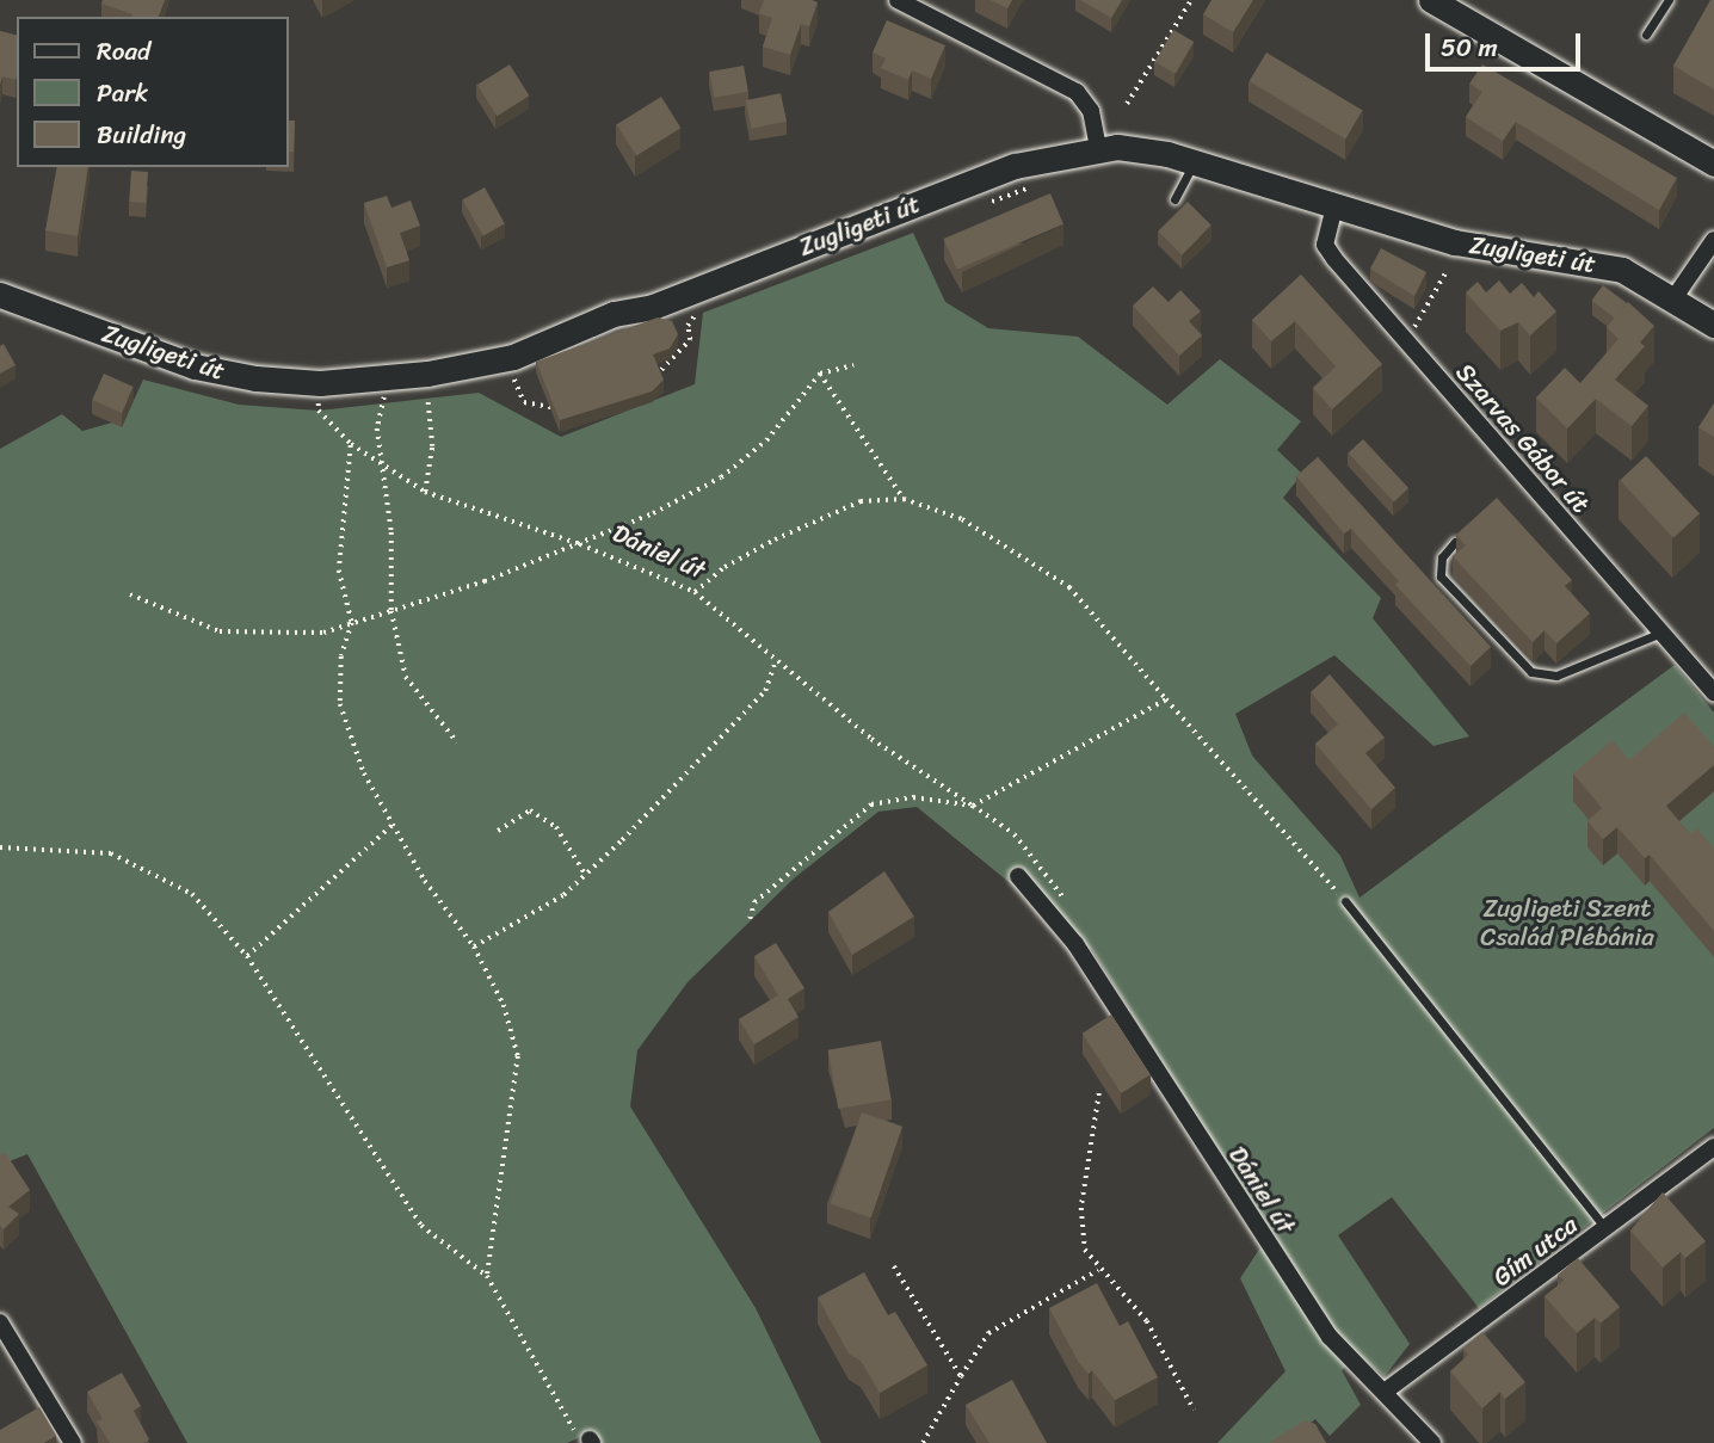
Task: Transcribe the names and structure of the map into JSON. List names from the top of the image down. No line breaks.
{"streets":{"street":["Zugligeti út","Szarvas Gábor út","Dániel út","Gím utca"]},"crossings":[["Zugligeti út","Szarvas Gábor út"],["Zugligeti út","Dániel út"],["Dániel út","Gím utca"]],"parks":["Zugligeti Szent Család Plébánia"],"legend":["Road","Park","Building"],"scale_bar":"50 m"}
